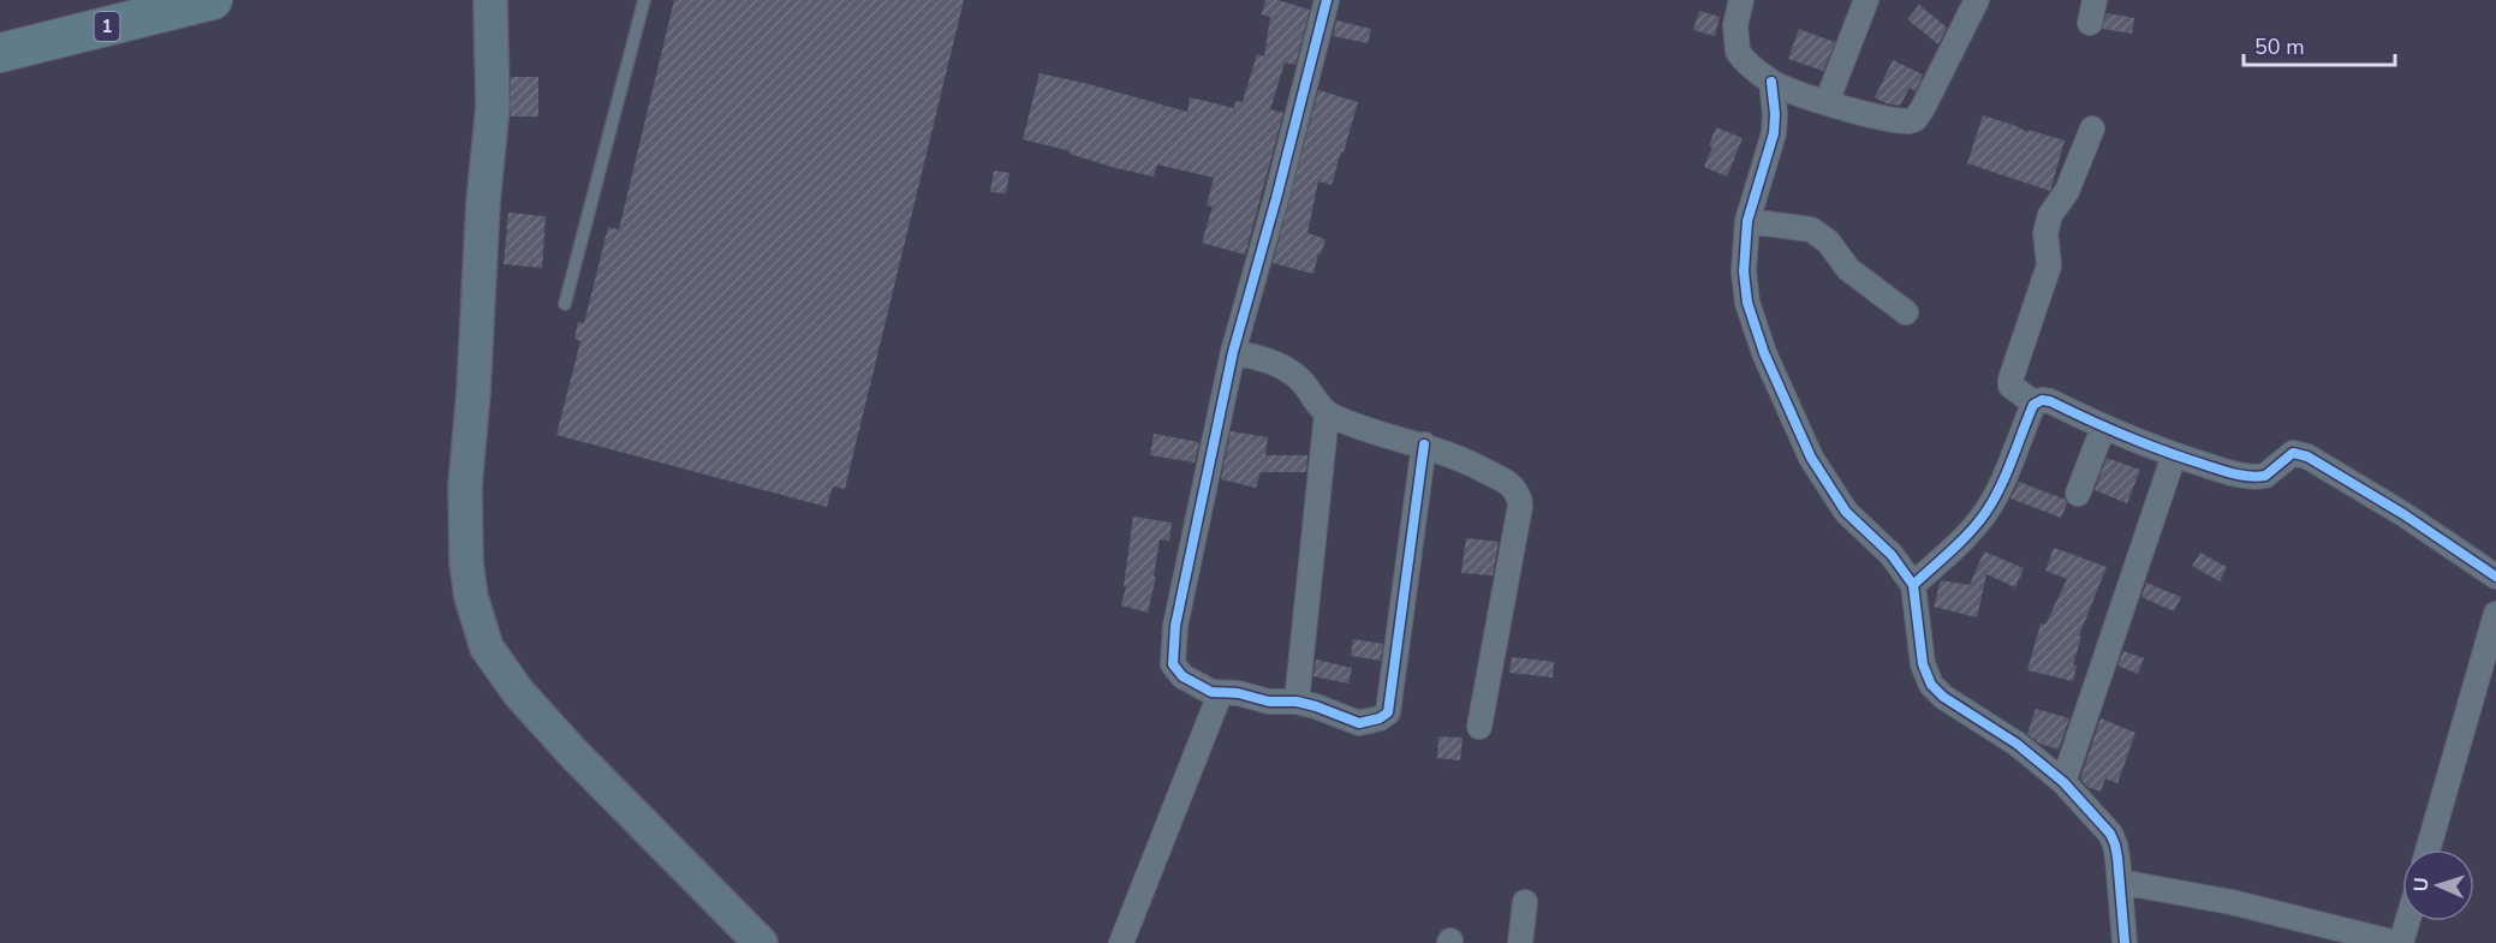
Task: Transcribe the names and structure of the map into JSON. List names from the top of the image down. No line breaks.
{"streets":{"highway":["1"]},"scale_bar":"50 m","north":"left"}
